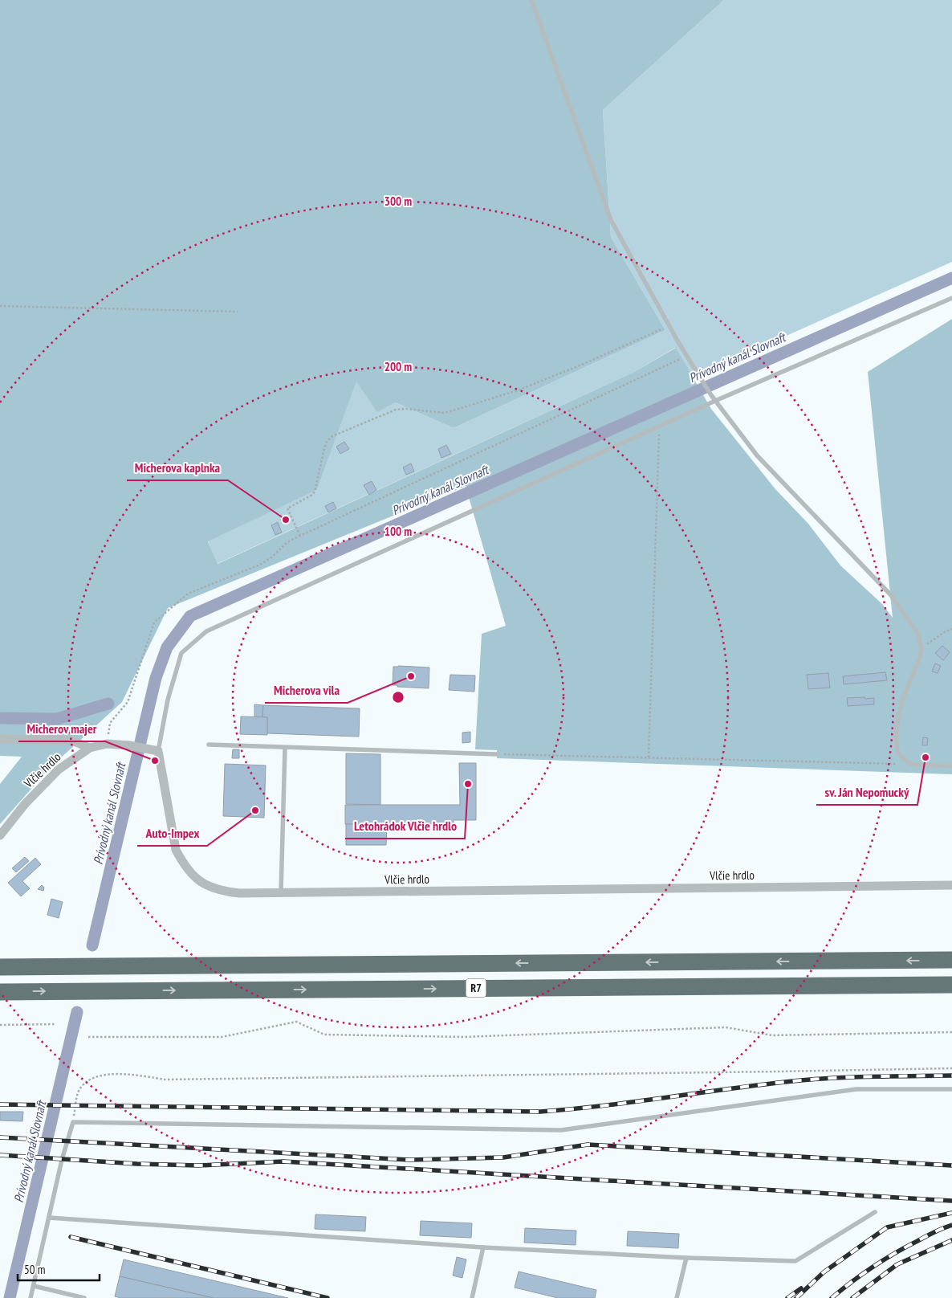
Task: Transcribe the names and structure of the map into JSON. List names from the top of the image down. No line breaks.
{"streets":{"highway":["R7"],"street":["Vlčie hrdlo"]},"water":["Prívodný kanál Slovnaft"],"places":["Micherova kaplnka","Micherova vila","sv. Ján Nepomucký","Micherov majer","Letohrádok Vlčie hrdlo","Auto-Impex"],"scale_bar":"50 m","rings":["300 m","200 m","100 m"]}
